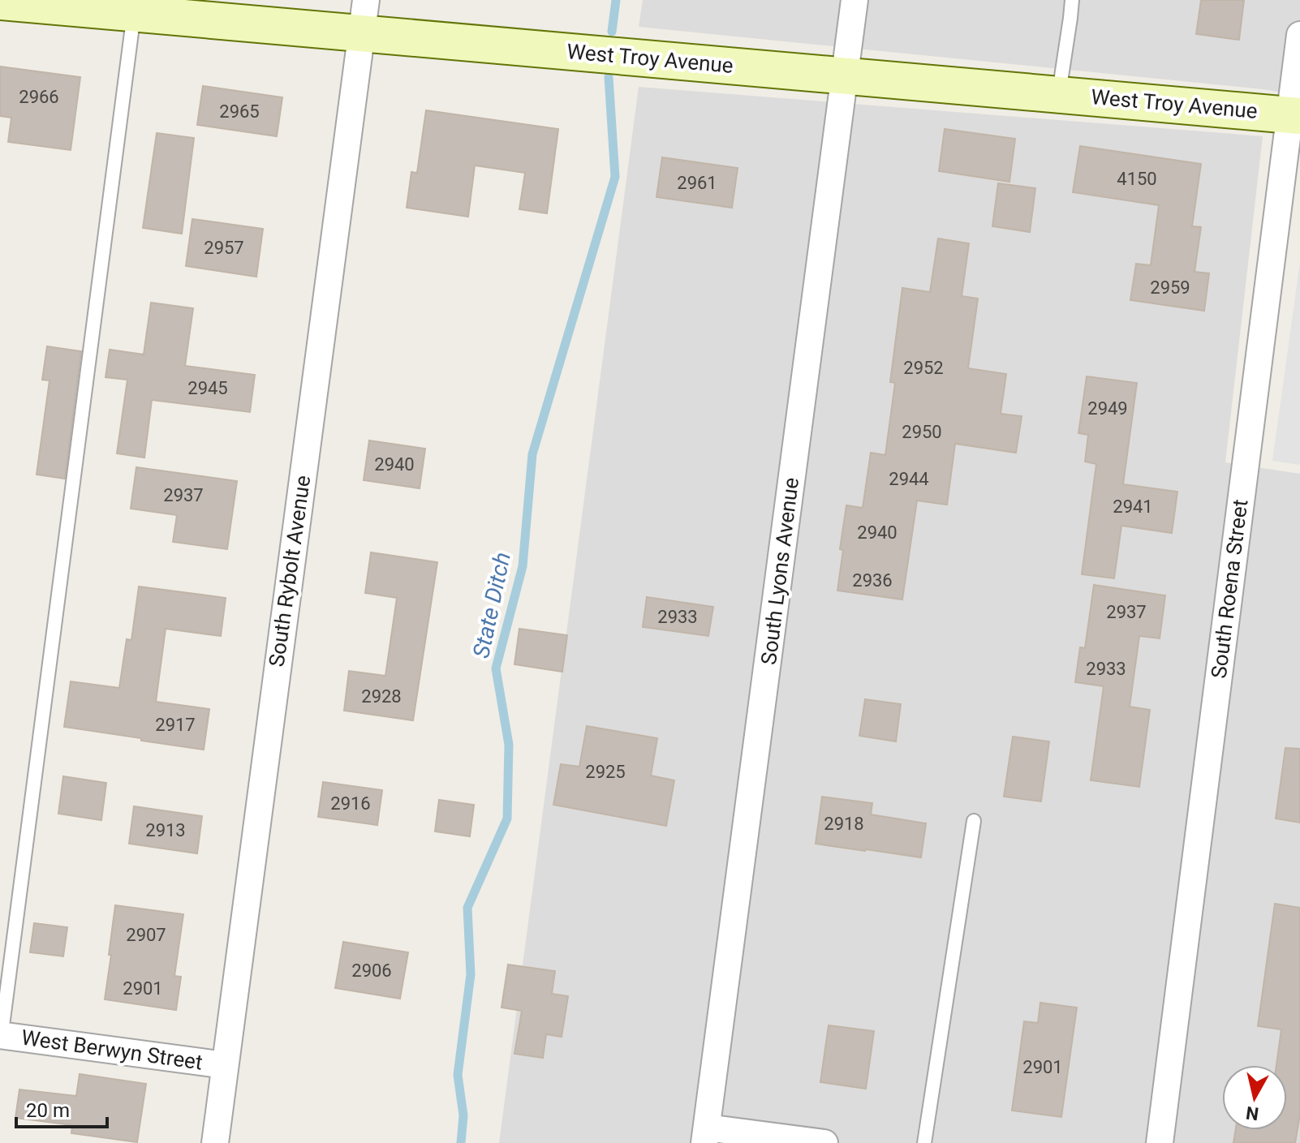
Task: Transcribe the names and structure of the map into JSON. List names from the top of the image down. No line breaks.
{"streets":{"street":["West Troy Avenue","South Rybolt Avenue","South Lyons Avenue","South Roena Street","West Berwyn Street"]},"crossings":[["West Troy Avenue","South Rybolt Avenue"],["West Troy Avenue","South Lyons Avenue"],["West Troy Avenue","South Roena Street"],["South Rybolt Avenue","West Berwyn Street"]],"water":["State Ditch"],"house_numbers":["2966","2965","4150","2961","2957","2959","2952","2945","2949","2950","2940","2944","2937","2941","2940","2936","2937","2933","2933","2928","2917","2925","2916","2918","2913","2907","2906","2901","2901"],"scale_bar":"20 m","north":"bottom"}
